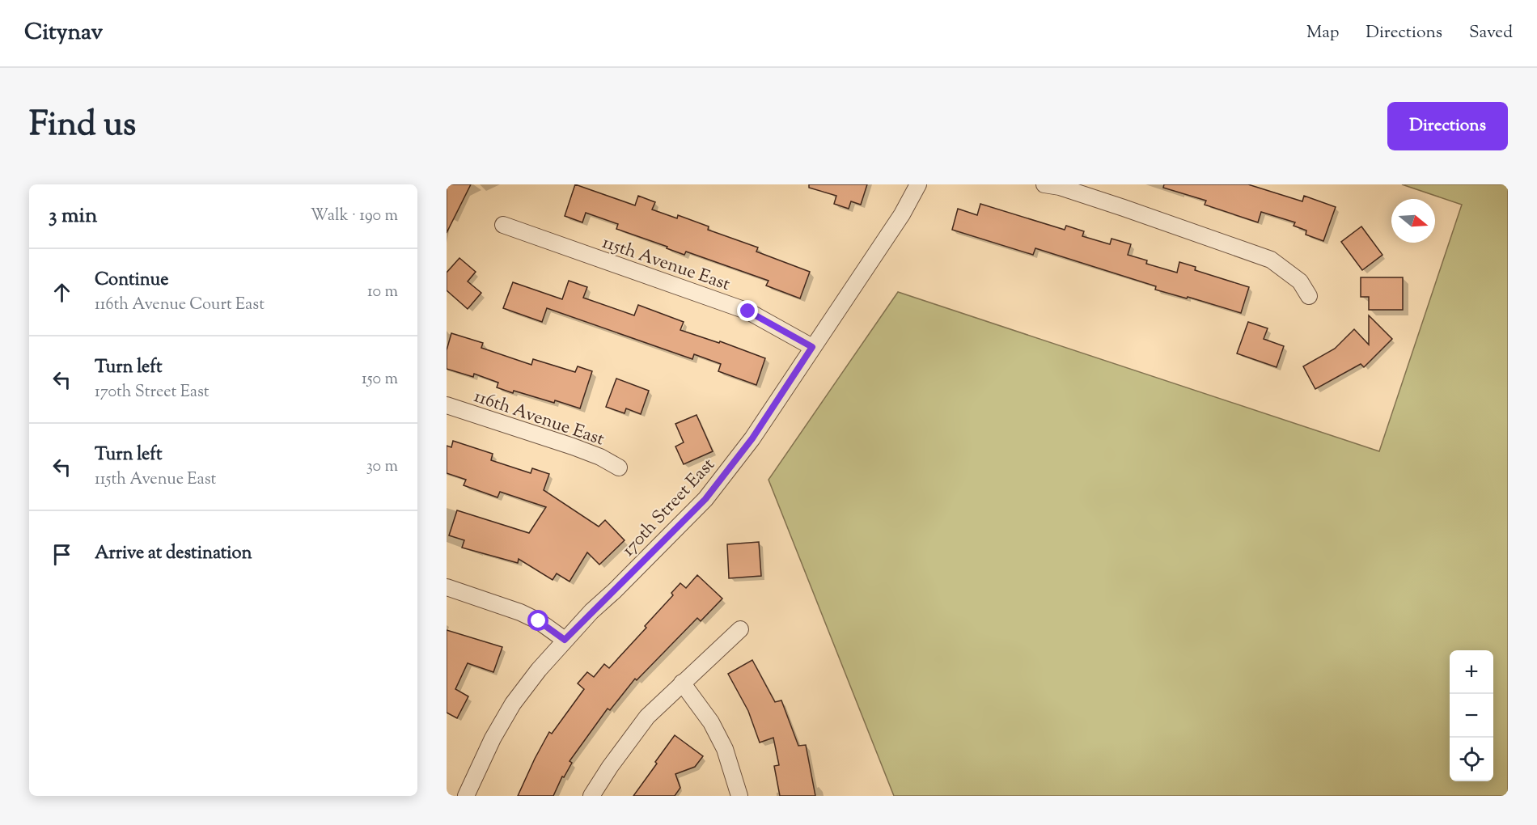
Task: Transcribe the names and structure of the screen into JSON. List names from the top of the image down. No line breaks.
{"streets":{"street":["115th Avenue East","116th Avenue East","170th Street East"]},"crossings":[["115th Avenue East","170th Street East"]],"north":"right","page":{"header":"Citynav","nav":["Map","Directions","Saved"],"title":"Find us","buttons":"Directions","heading":["3 min","Walk · 190 m"],"list":[["Continue","116th Avenue Court East","10 m"],["Turn left","170th Street East","150 m"],["Turn left","115th Avenue East","30 m"],"Arrive at destination"],"map_buttons":["+","−"]}}
